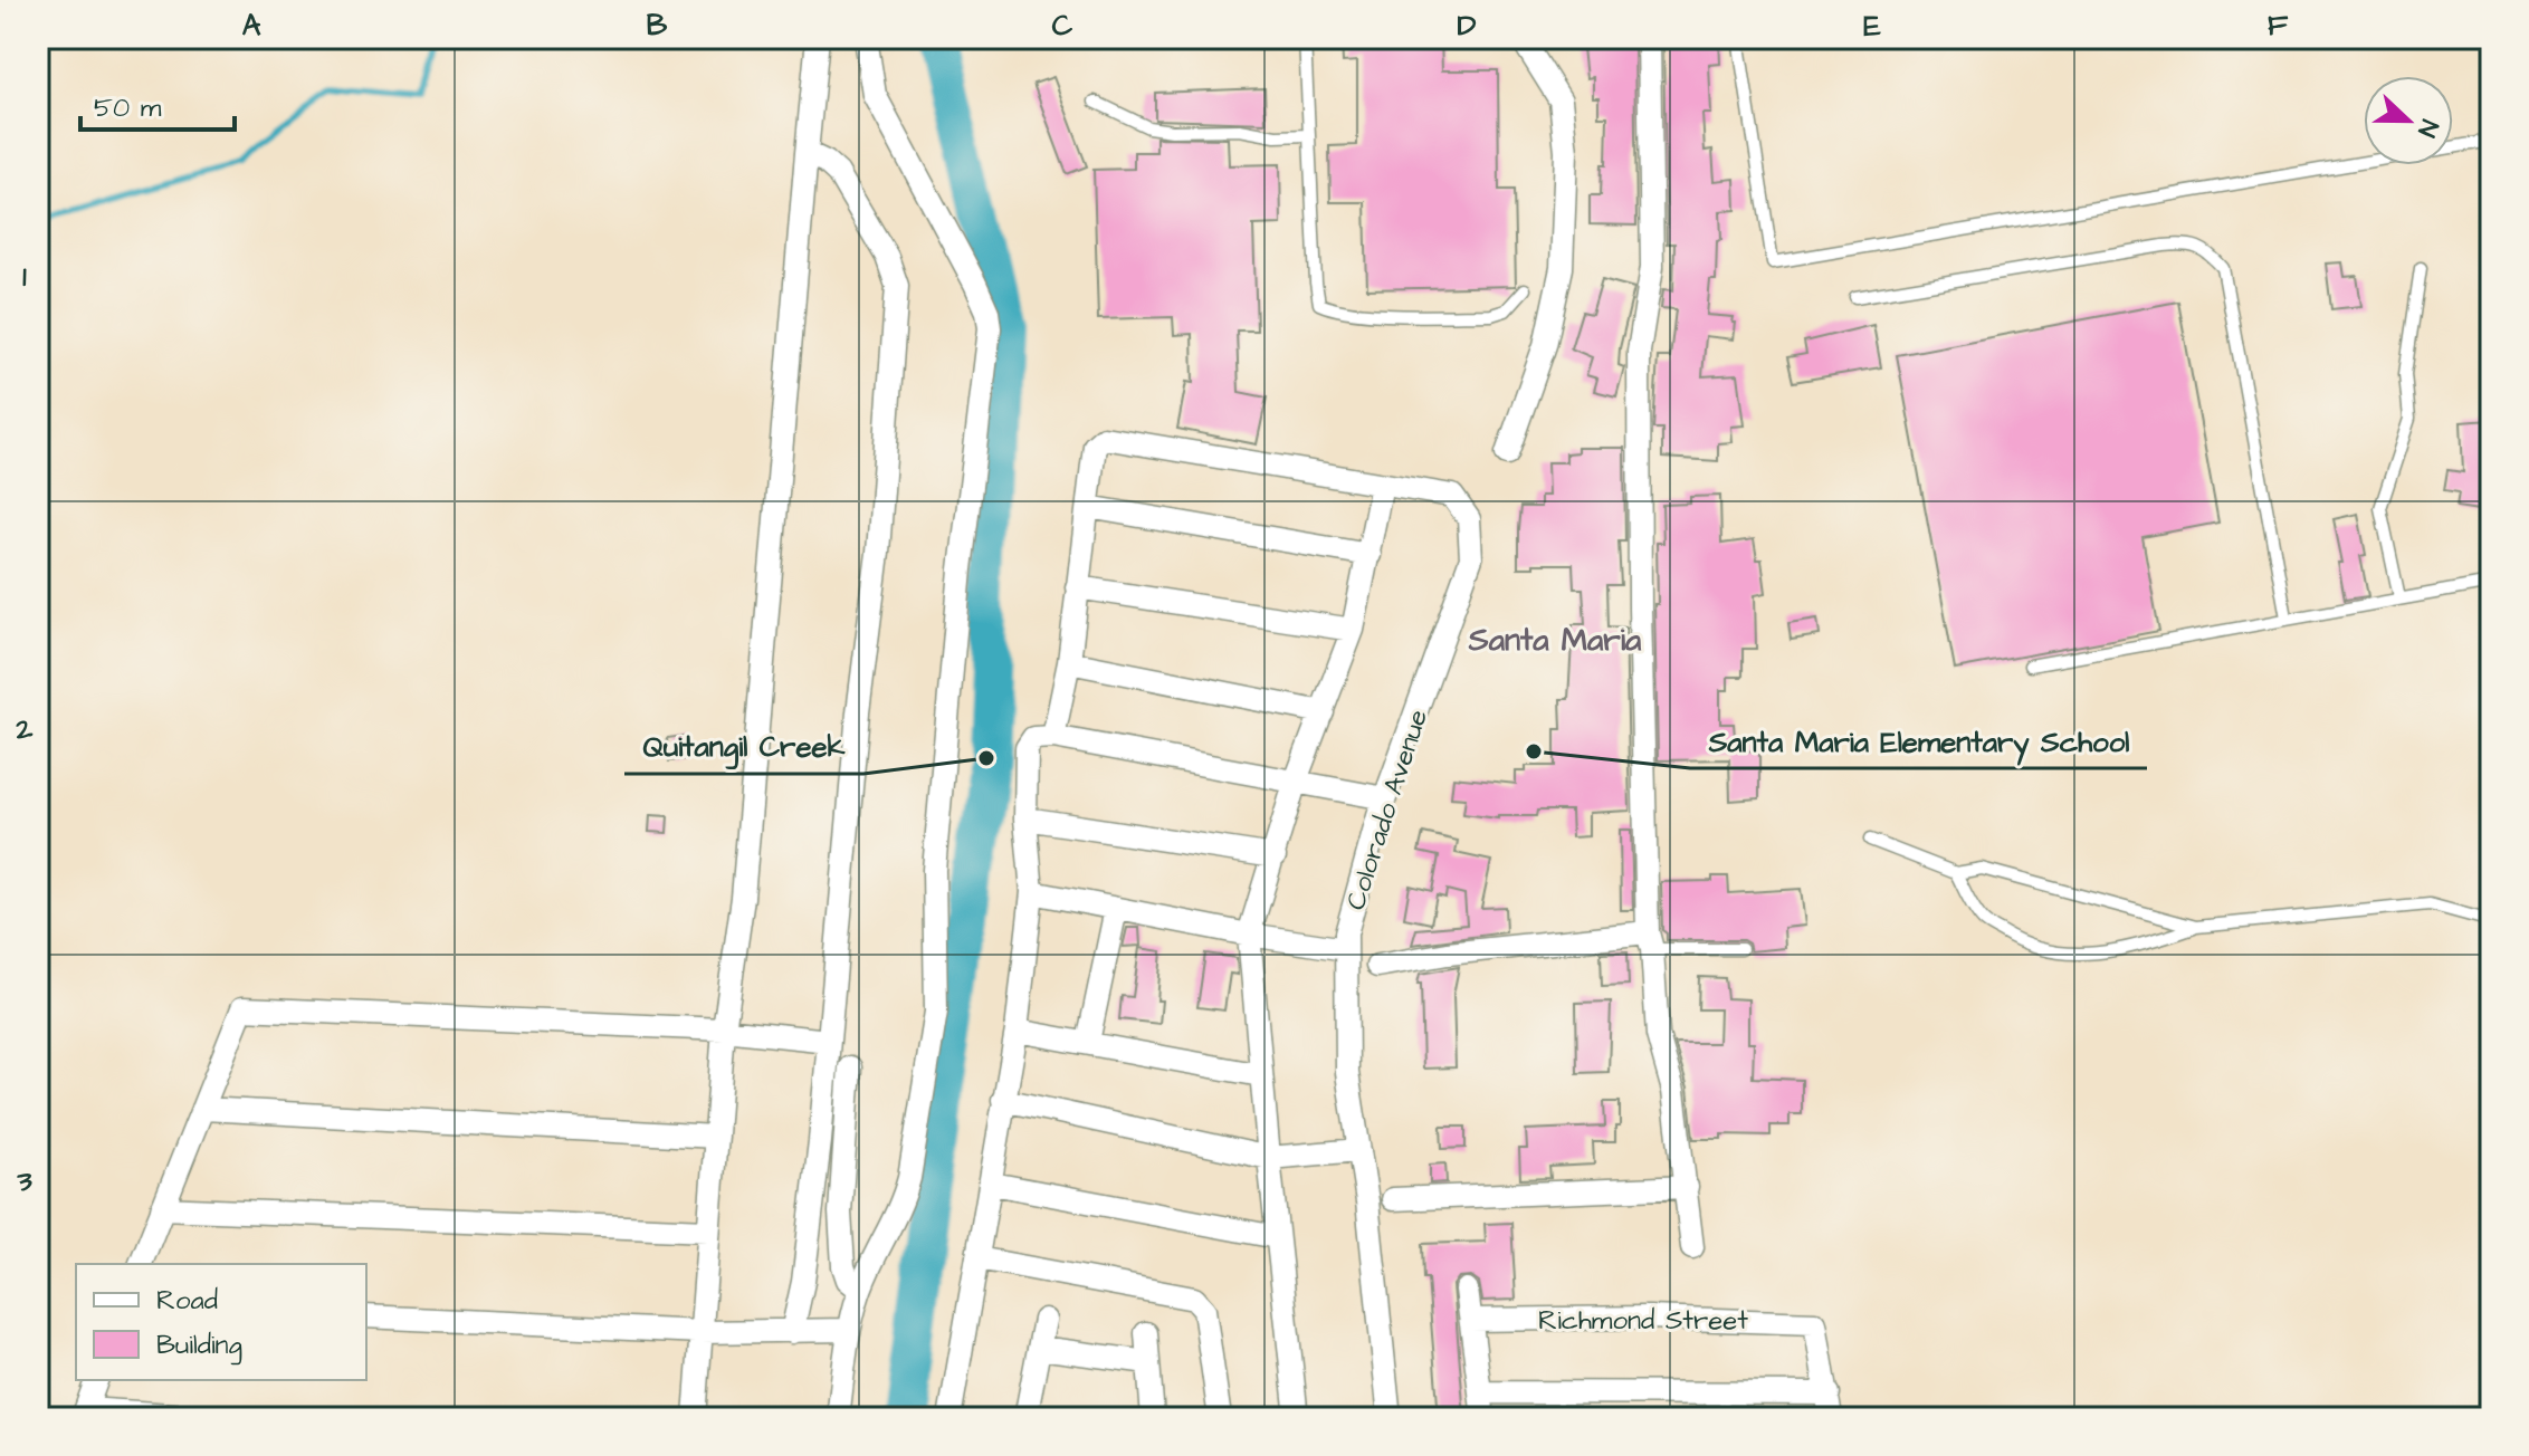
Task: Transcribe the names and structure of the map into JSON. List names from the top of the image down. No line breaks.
{"streets":{"street":["Colorado Avenue","Richmond Street"]},"districts":["Santa Maria"],"places":["Santa Maria Elementary School","Quitangil Creek"],"legend":["Road","Building"],"scale_bar":"50 m","north":"right","grid":{"columns":["A","B","C","D","E","F"],"rows":["1","2","3"]}}
